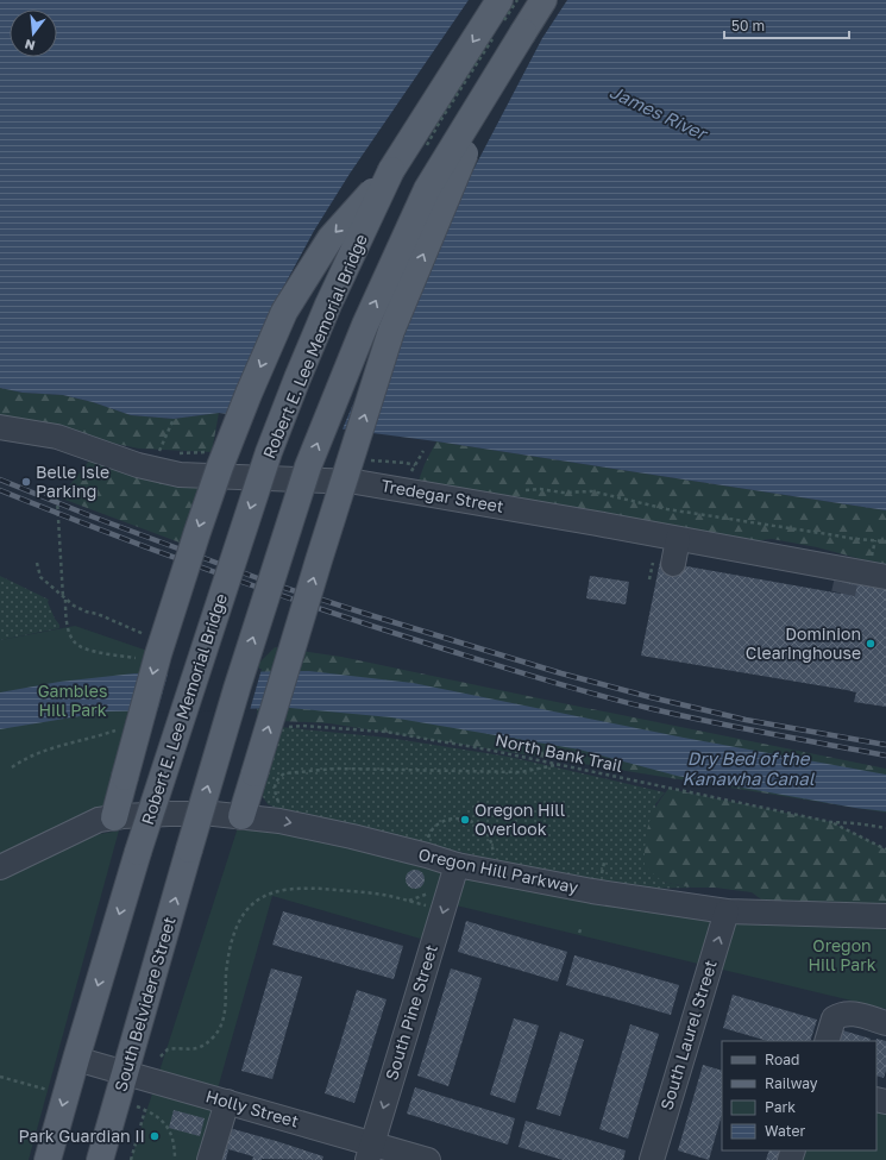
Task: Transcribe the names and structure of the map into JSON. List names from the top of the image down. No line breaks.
{"streets":{"main road":["Robert E. Lee Memorial Bridge","South Belvidere Street"],"street":["Tredegar Street","Oregon Hill Parkway","South Pine Street","South Laurel Street","Holly Street"],"path":["North Bank Trail"]},"crossings":[["Robert E. Lee Memorial Bridge","Holly Street"],["Oregon Hill Parkway","South Pine Street"],["Oregon Hill Parkway","South Laurel Street"],["South Belvidere Street","Holly Street"],["South Pine Street","Holly Street"]],"one_way":["South Pine Street","South Laurel Street"],"water":["James River","Dry Bed of the Kanawha Canal"],"parks":["Gambles Hill Park","Oregon Hill Park"],"places":["Belle Isle Parking","Dominion Clearinghouse","Oregon Hill Overlook","Park Guardian II"],"legend":["Road","Railway","Park","Water"],"scale_bar":"50 m","north":"bottom"}
